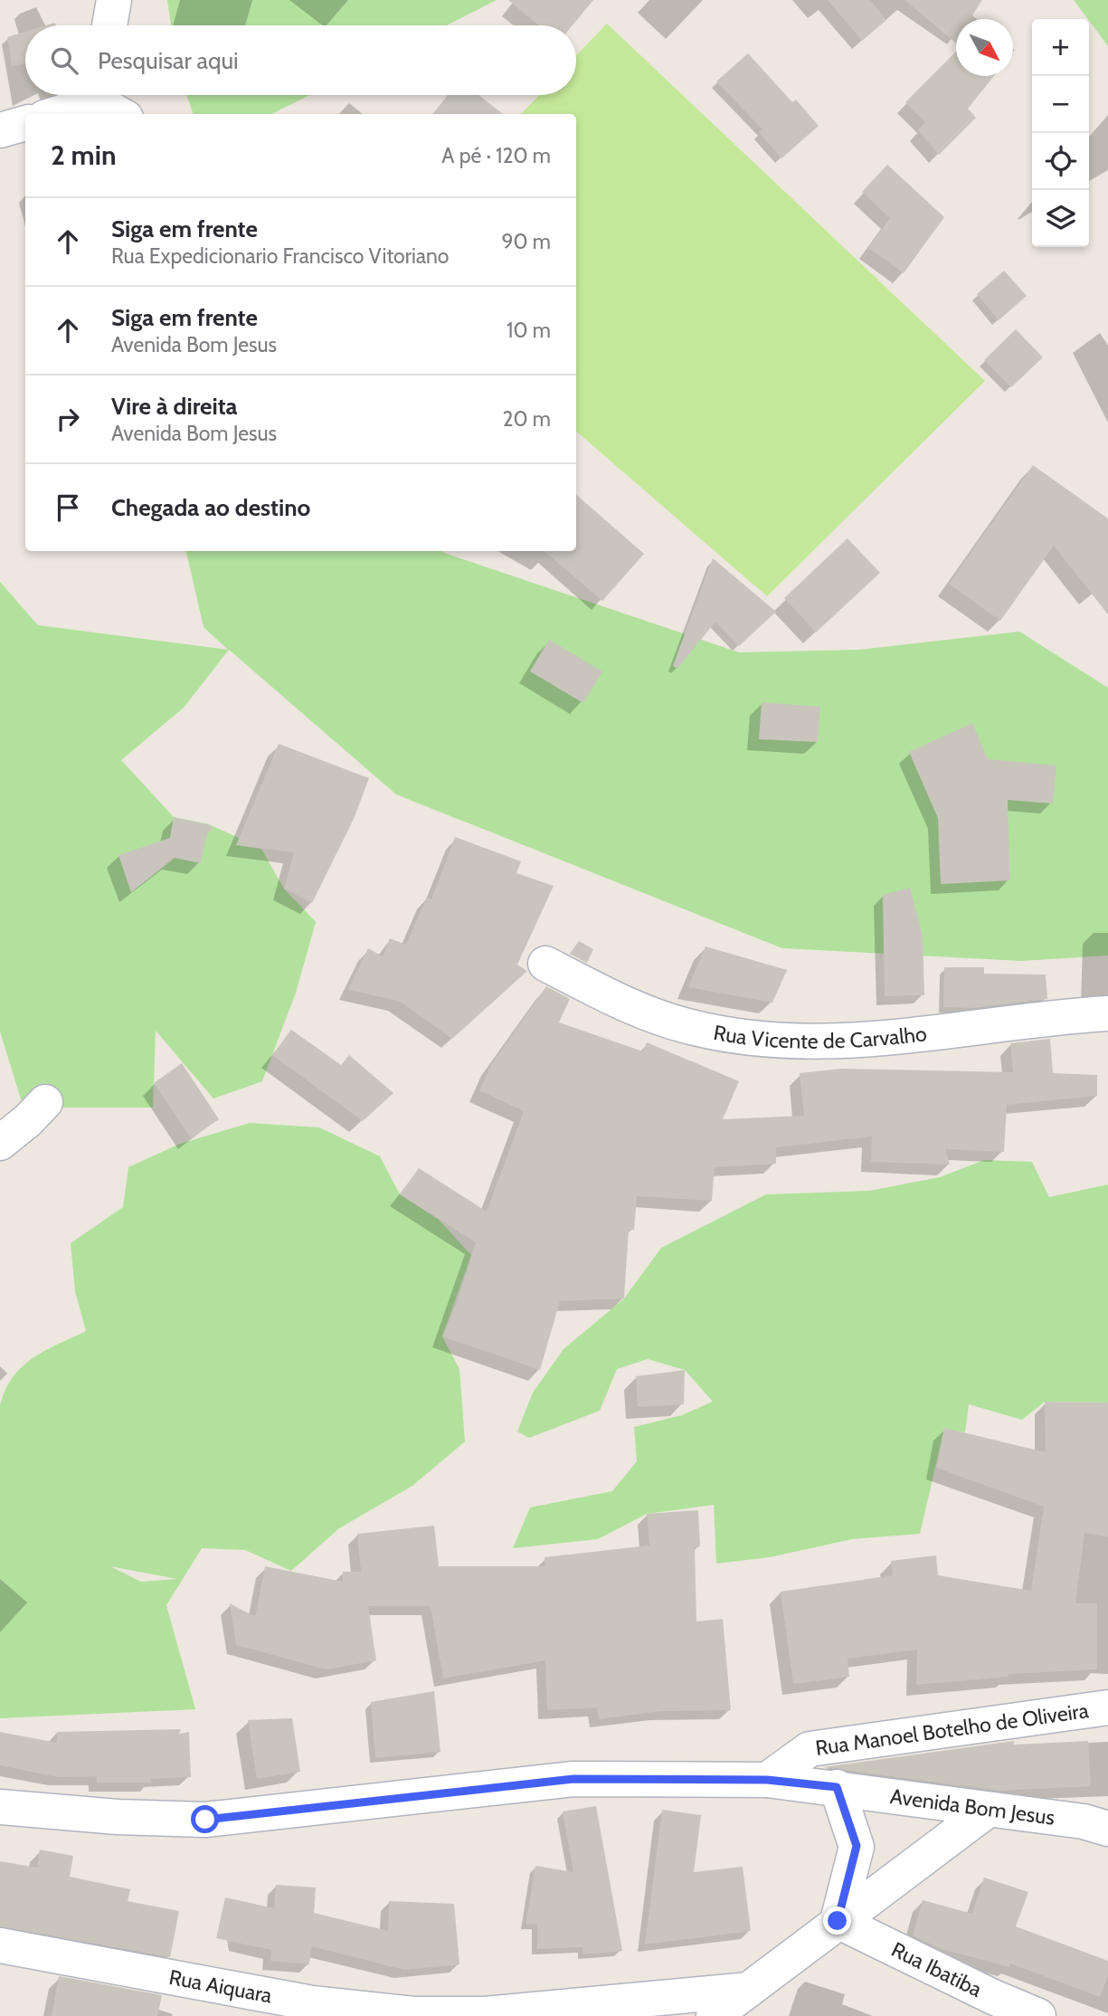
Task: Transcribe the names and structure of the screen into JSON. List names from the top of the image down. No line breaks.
{"streets":{"street":["Rua Vicente de Carvalho","Rua Manoel Botelho de Oliveira","Avenida Bom Jesus","Rua Ibatiba","Rua Aiquara"]},"crossings":[["Rua Manoel Botelho de Oliveira","Avenida Bom Jesus"]],"north":"bottom right","page":{"map_buttons":["+","−"],"search":"Pesquisar aqui","heading":["2 min","A pé · 120 m"],"list":[["Siga em frente","Rua Expedicionario Francisco Vitoriano","90 m"],["Siga em frente","Avenida Bom Jesus","10 m"],["Vire à direita","Avenida Bom Jesus","20 m"],"Chegada ao destino"]}}
